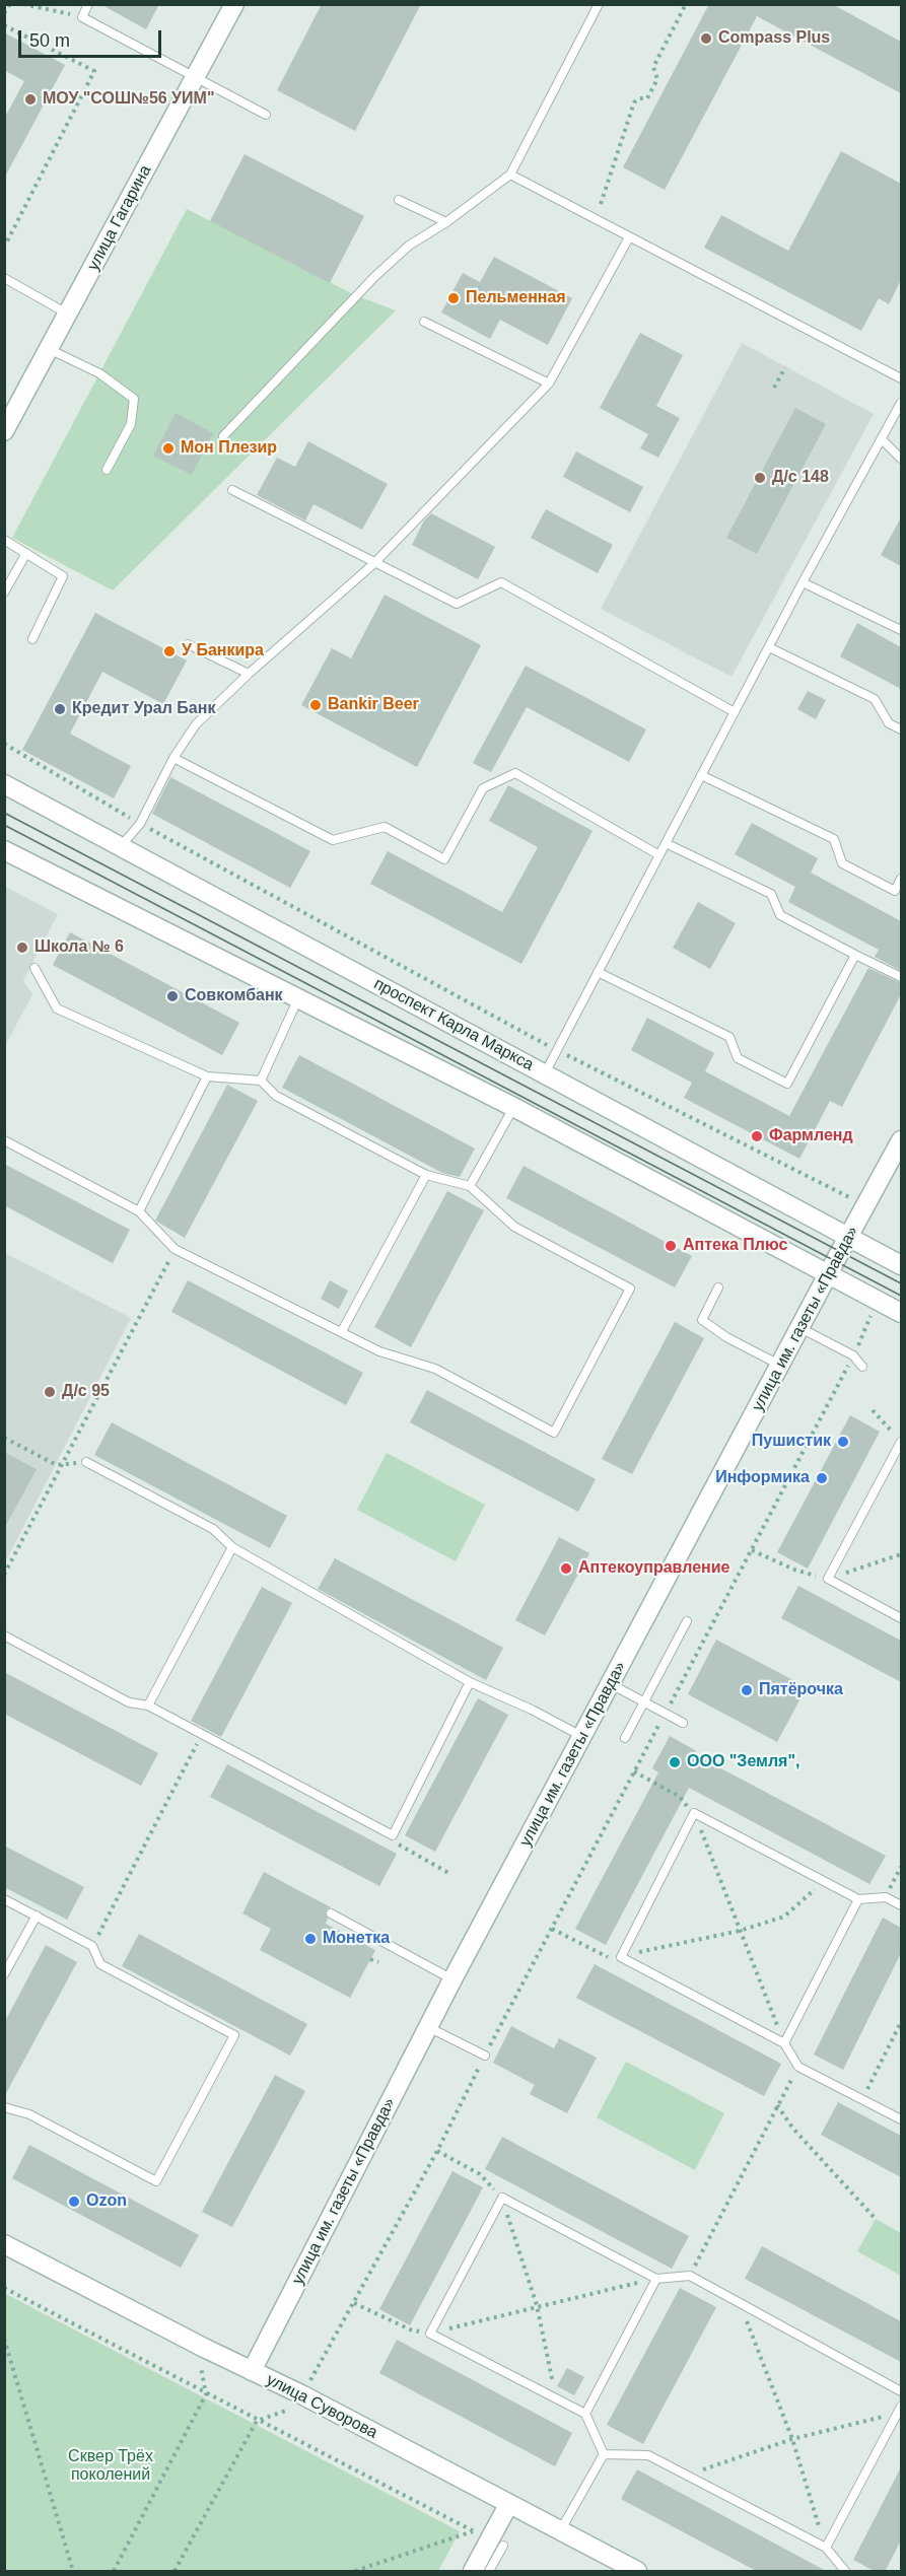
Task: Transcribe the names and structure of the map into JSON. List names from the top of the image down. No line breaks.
{"streets":{"main road":["улица Гагарина","проспект Карла Маркса","улица им. газеты «Правда»","улица Суворова"]},"crossings":[["проспект Карла Маркса","улица им. газеты «Правда»"],["улица им. газеты «Правда»","улица Суворова"]],"parks":["Сквер Трёх поколений"],"places":["Compass Plus","МОУ \"СОШ№56 УИМ\"","Пельменная","Мон Плезир","Д/с 148","У Банкира","Bankir Beer","Кредит Урал Банк","Школа № 6","Совкомбанк","Фармленд","Аптека Плюс","Д/с 95","Пушистик","Информика","Аптекоуправление","Пятёрочка","ООО \"Земля\",","Монетка","Ozon"],"scale_bar":"50 m"}
